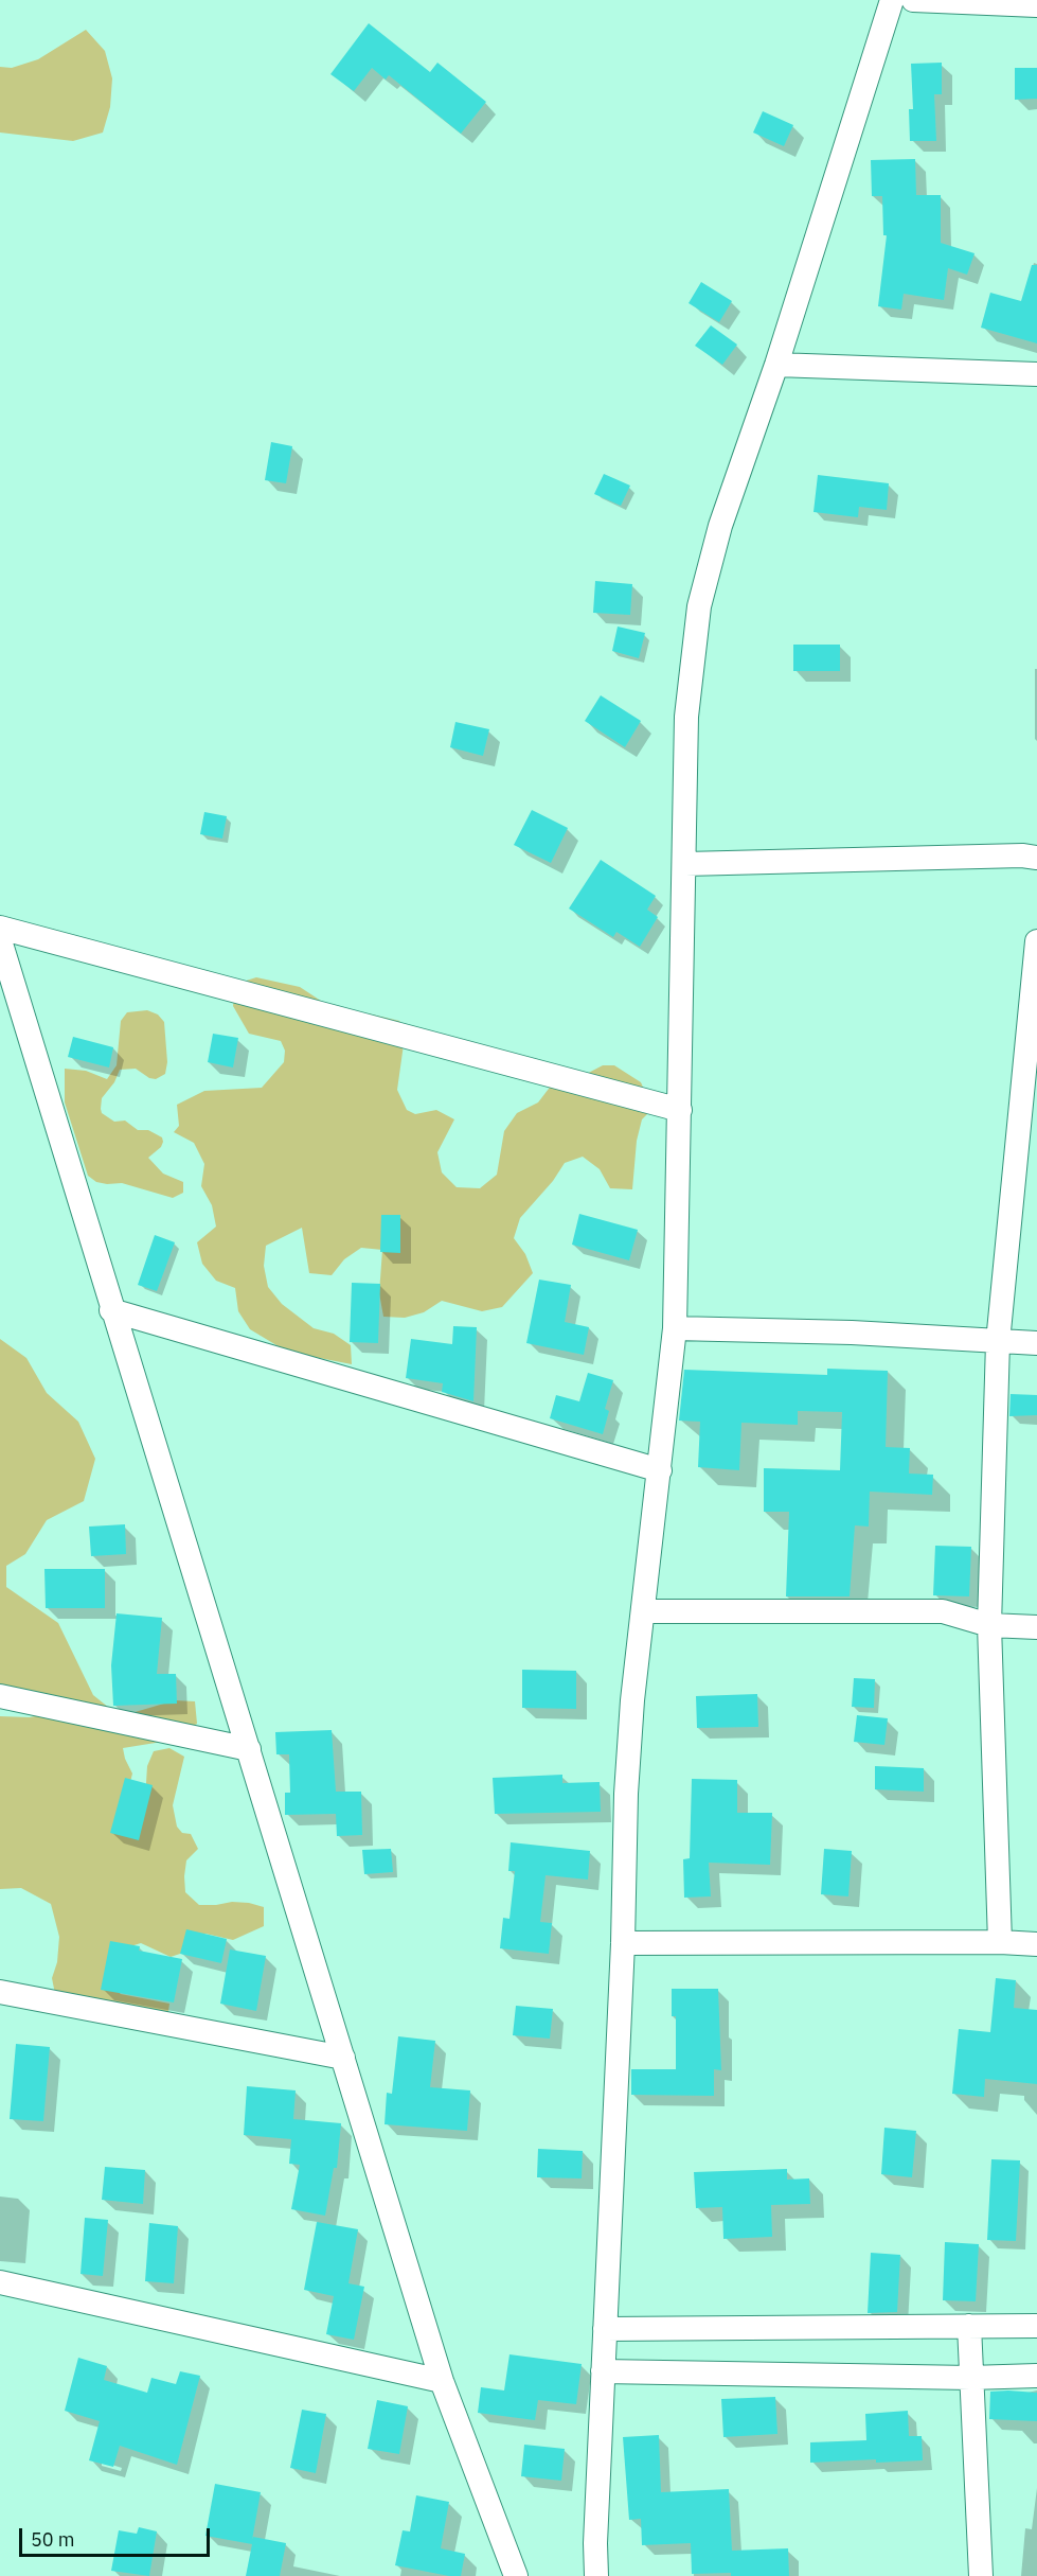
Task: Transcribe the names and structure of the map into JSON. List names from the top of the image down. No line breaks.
{"scale_bar":"50 m"}
